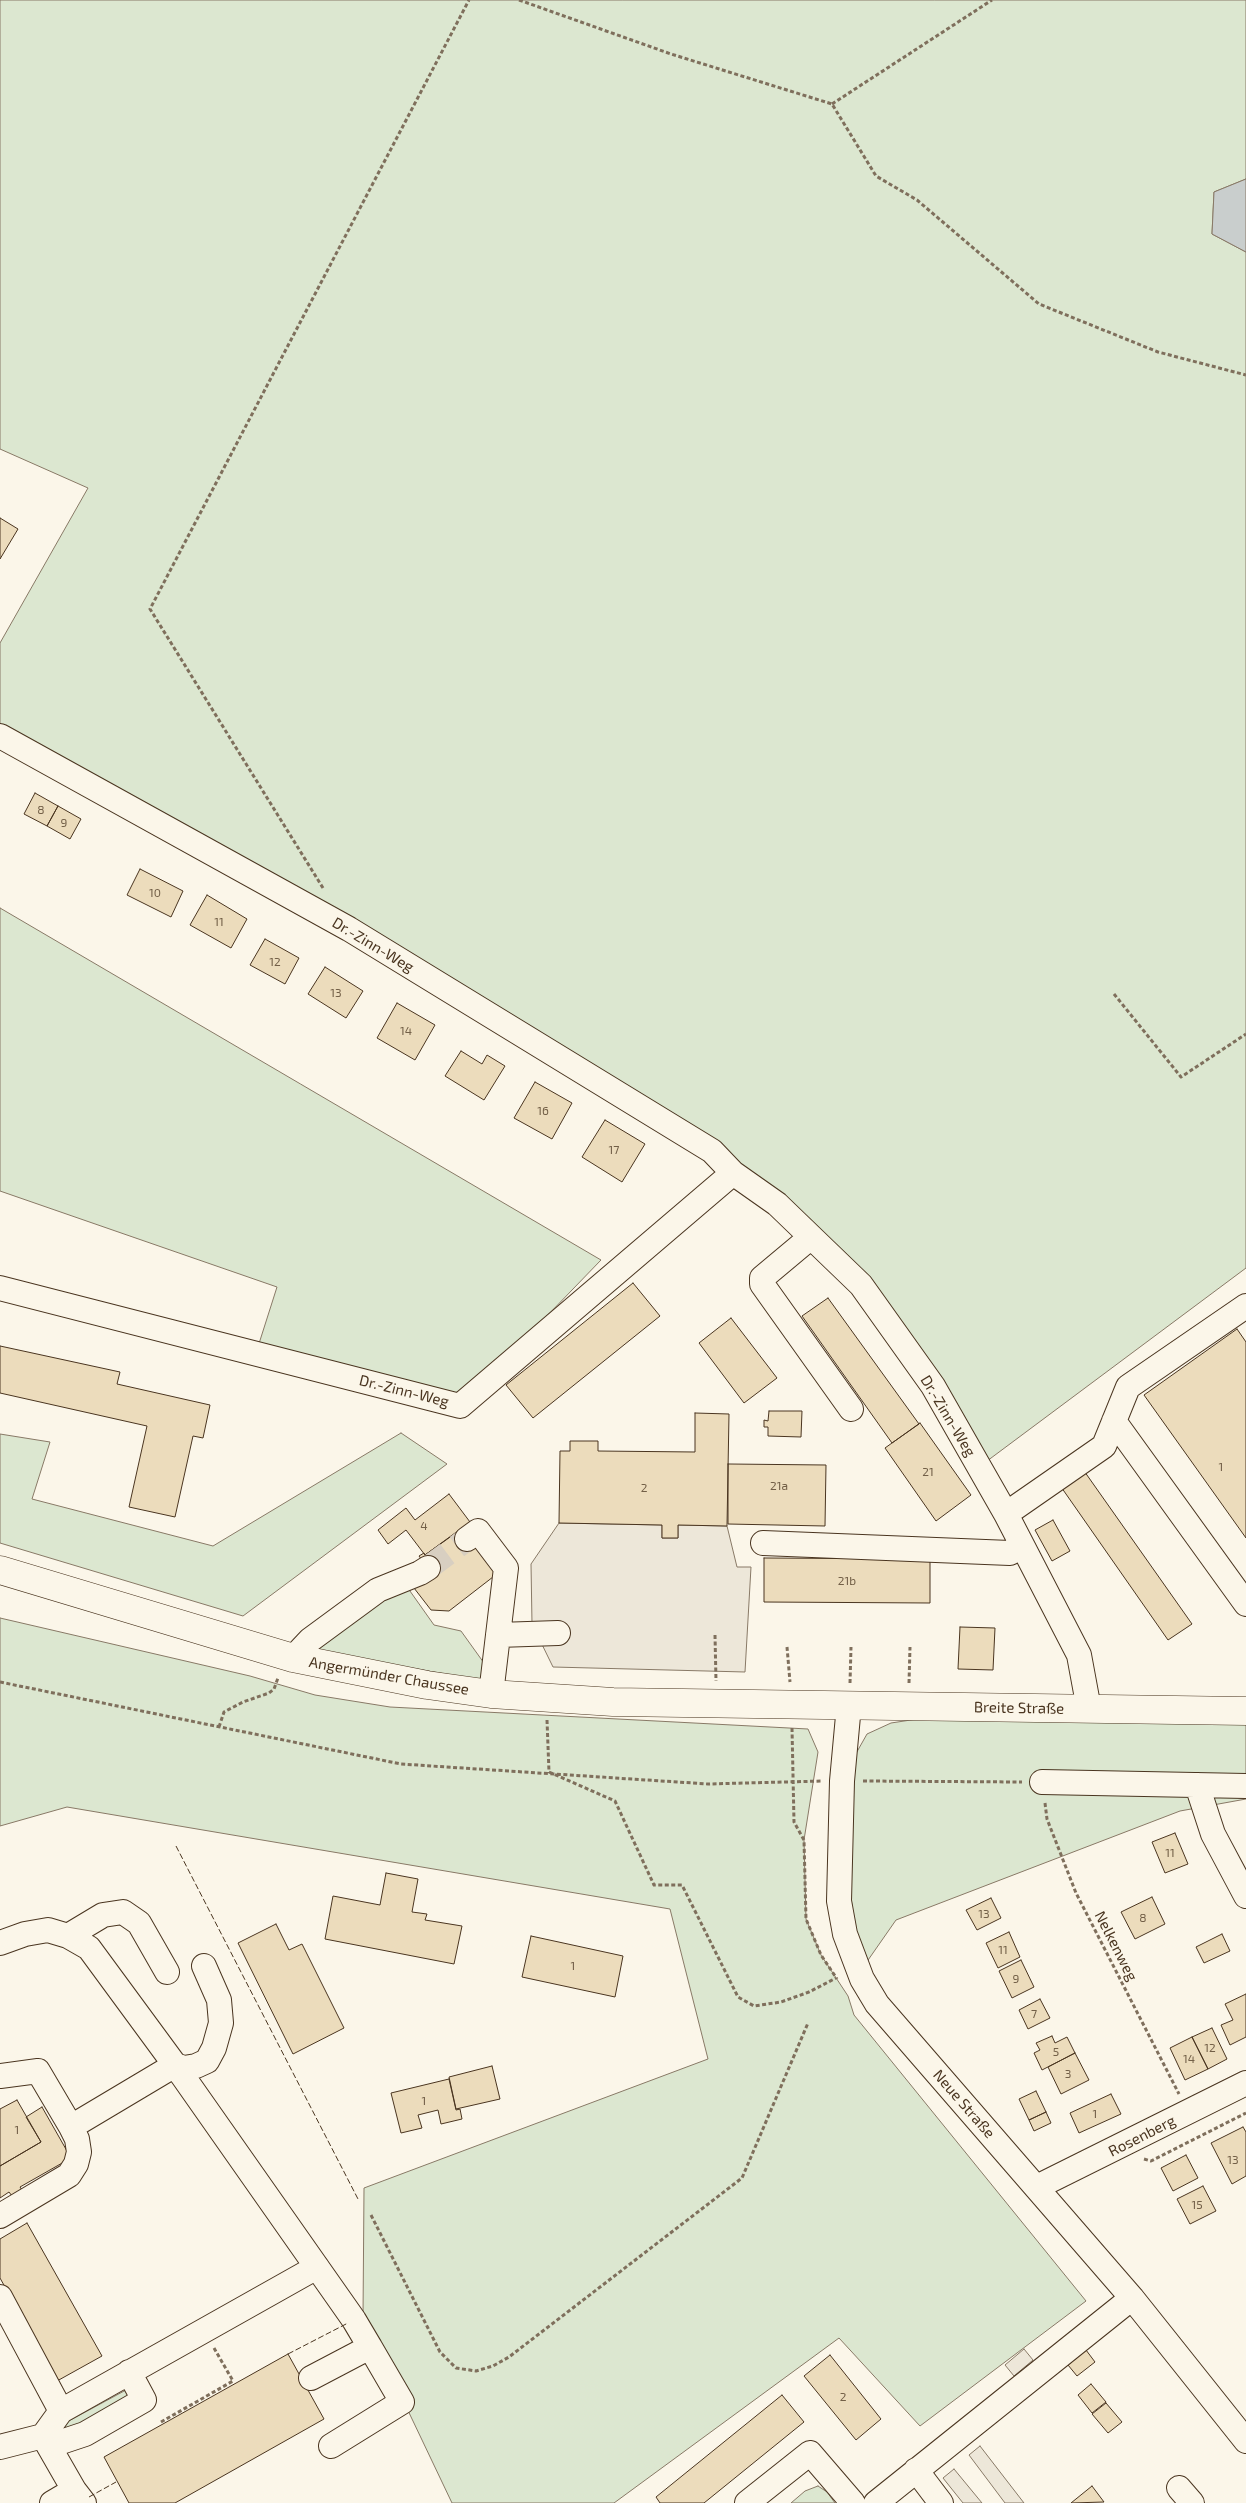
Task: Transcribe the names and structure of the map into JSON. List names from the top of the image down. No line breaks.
{"streets":{"main road":["Angermünder Chaussee","Breite Straße"],"street":["Dr.-Zinn-Weg","Neue Straße","Rosenberg"],"path":["Nelkenweg"]},"crossings":[["Dr.-Zinn-Weg","Breite Straße"],["Angermünder Chaussee","Breite Straße"],["Breite Straße","Neue Straße"],["Nelkenweg","Rosenberg"],["Neue Straße","Rosenberg"]],"house_numbers":["8","9","10","11","12","13","14","16","17","1","21","21a","2","4","21b","11","13","8","11","1","9","7","12","5","14","3","1","1","1","13","15","2"]}
